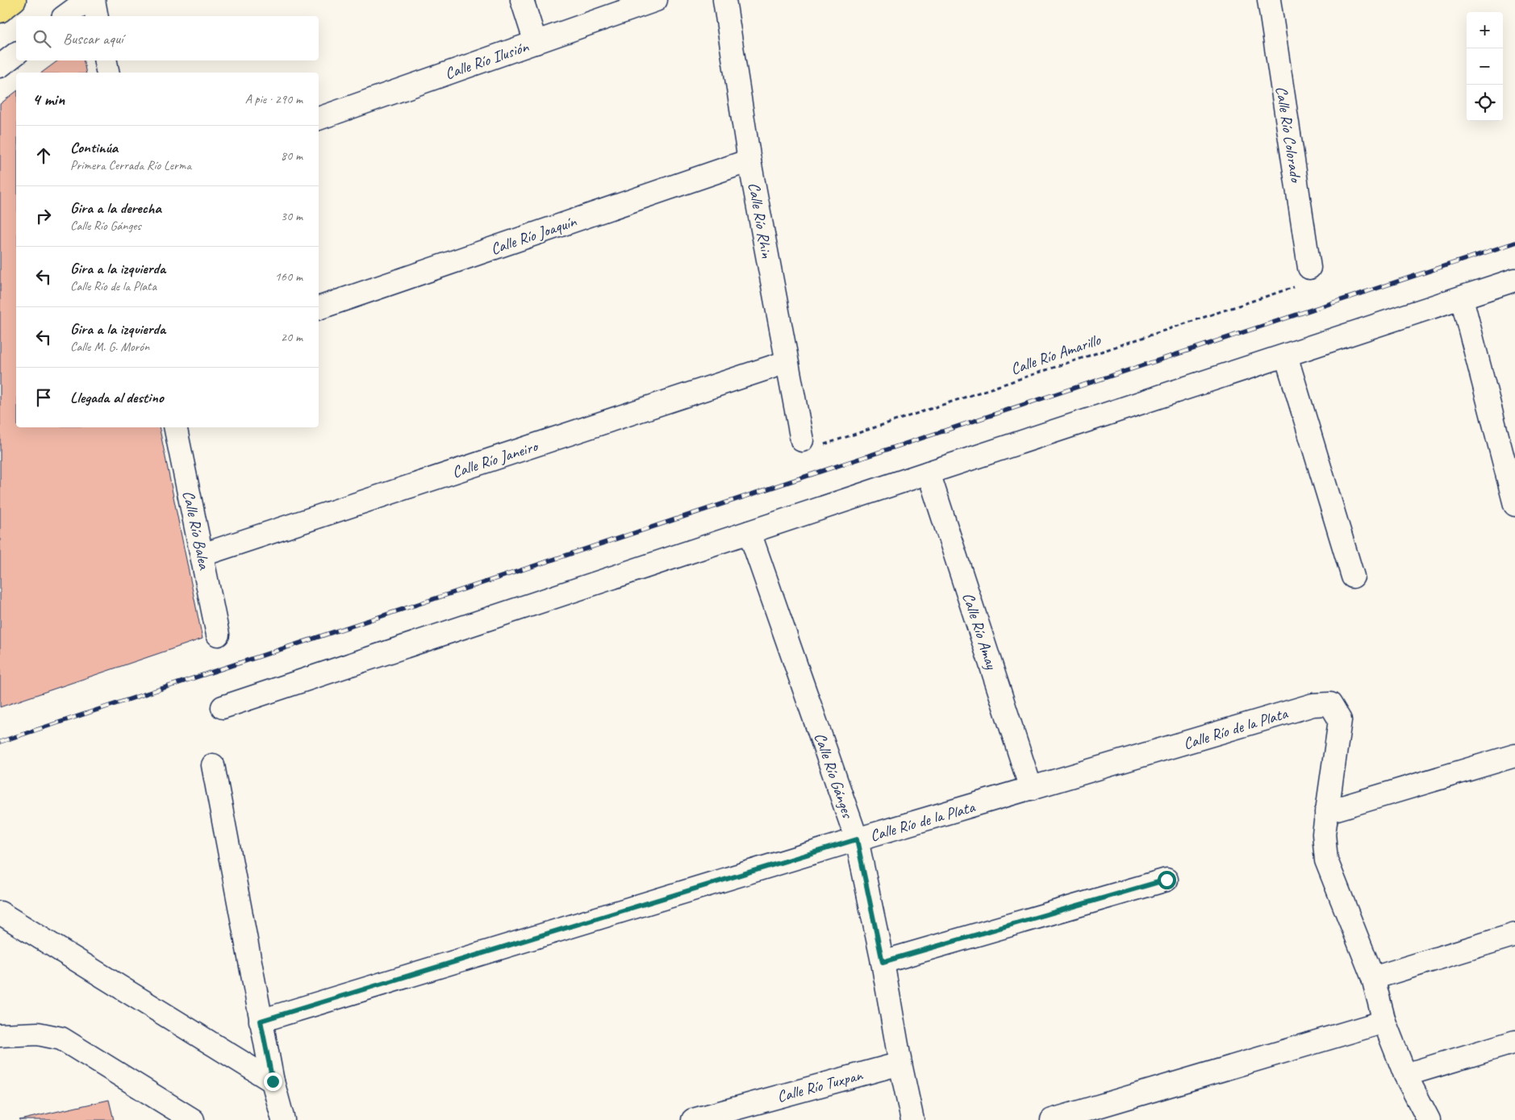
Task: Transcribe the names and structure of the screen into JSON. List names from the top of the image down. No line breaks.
{"streets":{"street":["Calle Río Ilusión","Calle Río Colorado","Calle Río Rhin","Calle Río Joaquín","Calle Río Janeiro","Calle Río Balea","Calle Río Amay","Calle Río de la Plata","Calle Río Gánges","Calle Río Tuxpan"],"path":["Calle Río Amarillo"]},"crossings":[["Calle Río Colorado","Calle Río Amarillo"],["Calle Río Rhin","Calle Río Joaquín"],["Calle Río Rhin","Calle Río Amarillo"],["Calle Río Rhin","Calle Río Janeiro"],["Calle Río Janeiro","Calle Río Balea"],["Calle Río Amay","Calle Río de la Plata"],["Calle Río de la Plata","Calle Río Gánges"],["Calle Río Gánges","Calle Río Tuxpan"]],"page":{"map_buttons":["+","−"],"search":"Buscar aquí","heading":["4 min","A pie · 290 m"],"list":[["Continúa","Primera Cerrada Río Lerma","80 m"],["Gira a la derecha","Calle Río Gánges","30 m"],["Gira a la izquierda","Calle Río de la Plata","160 m"],["Gira a la izquierda","Calle M. G. Morón","20 m"],"Llegada al destino"]}}
